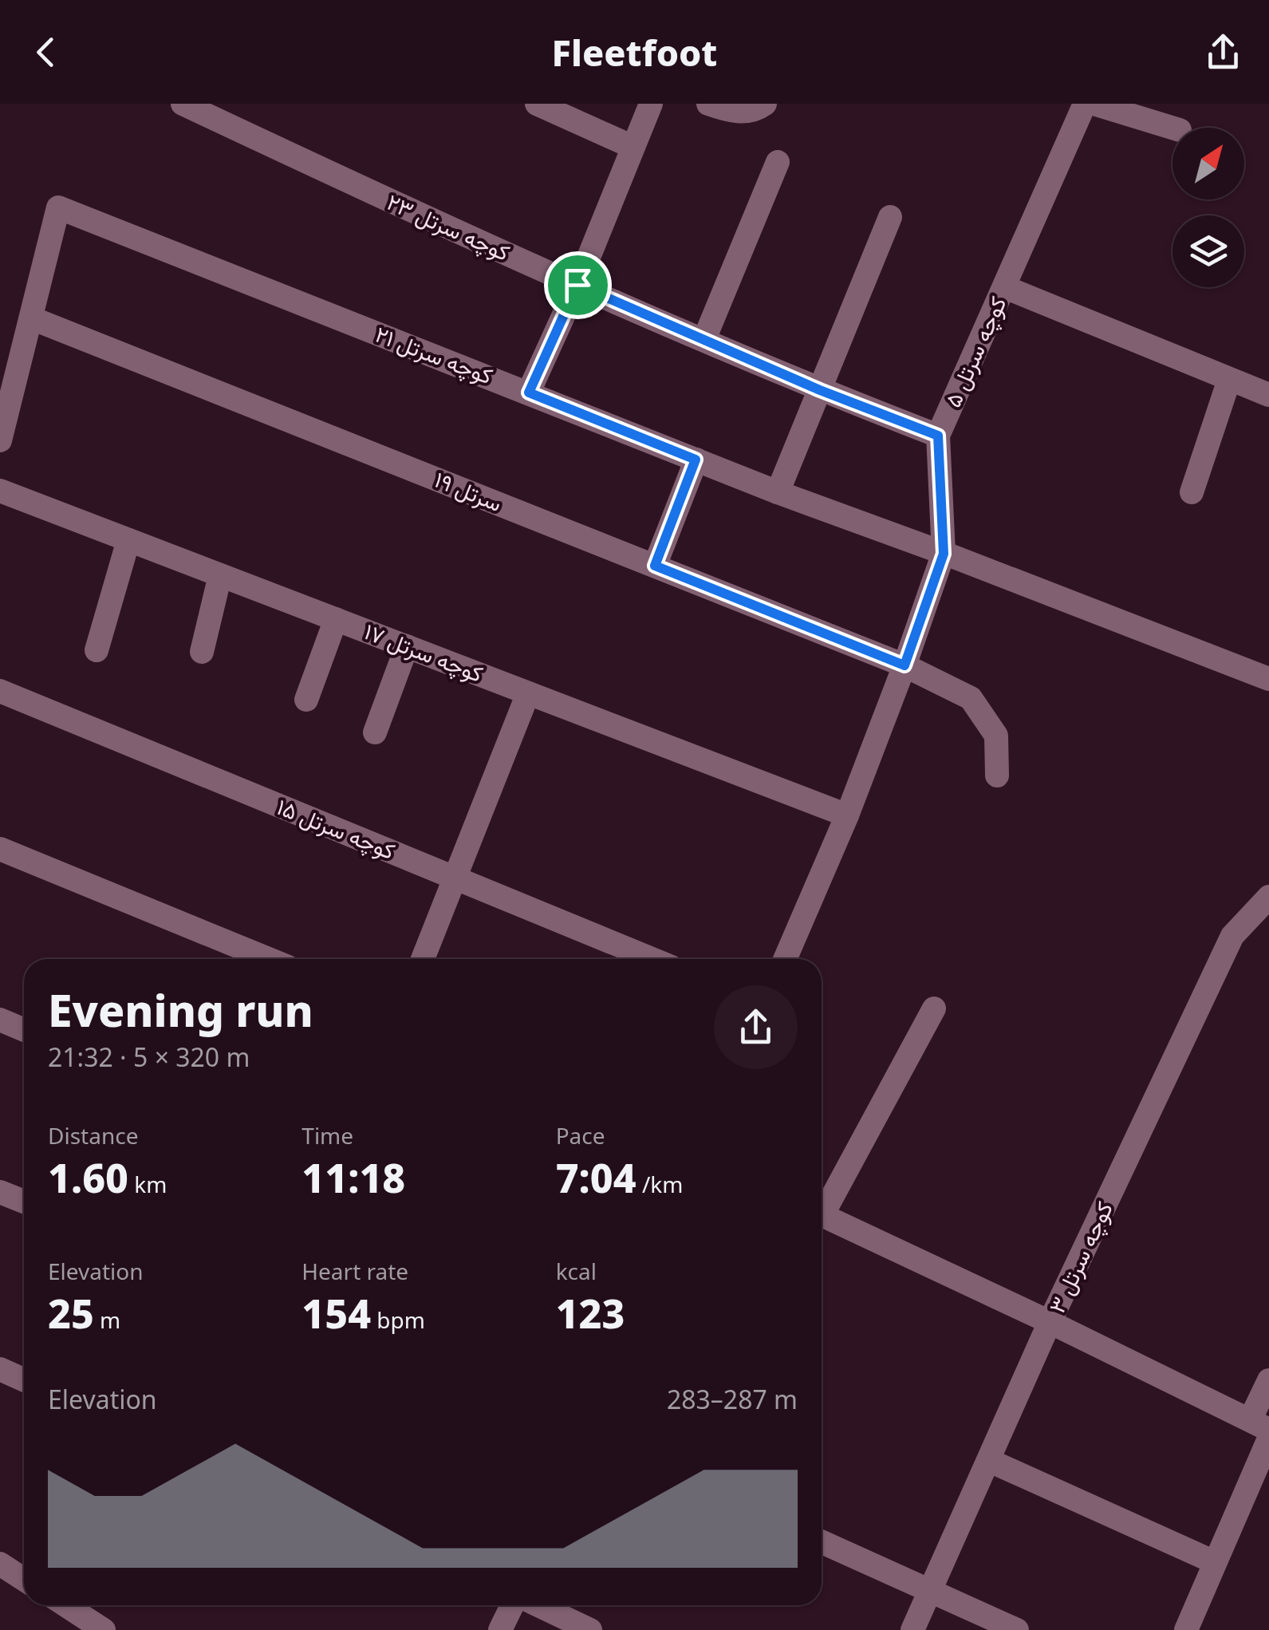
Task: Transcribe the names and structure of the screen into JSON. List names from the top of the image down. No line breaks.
{"streets":{"street":["کوچه سرتل ۲۳","کوچه سرتل ۵","کوچه سرتل ۲۱","سرتل ۱۹","کوچه سرتل ۱۷","کوچه سرتل ۱۵","کوچه سرتل ۳"]},"crossings":[["کوچه سرتل ۲۳","کوچه سرتل ۵"],["کوچه سرتل ۵","کوچه سرتل ۲۱"],["کوچه سرتل ۵","سرتل ۱۹"],["کوچه سرتل ۵","کوچه سرتل ۱۷"],["کوچه سرتل ۲۱","سرتل ۱۹"]],"north":"top right","page":{"header":"Fleetfoot","heading":["Evening run","21:32 · 5 × 320 m"],"stats":[["Distance","1.60 km"],["Time","11:18"],["Pace","7:04 /km"],["Elevation","25 m"],["Heart rate","154 bpm"],["kcal","123"]],"chart":["Elevation","283–287 m"]}}
